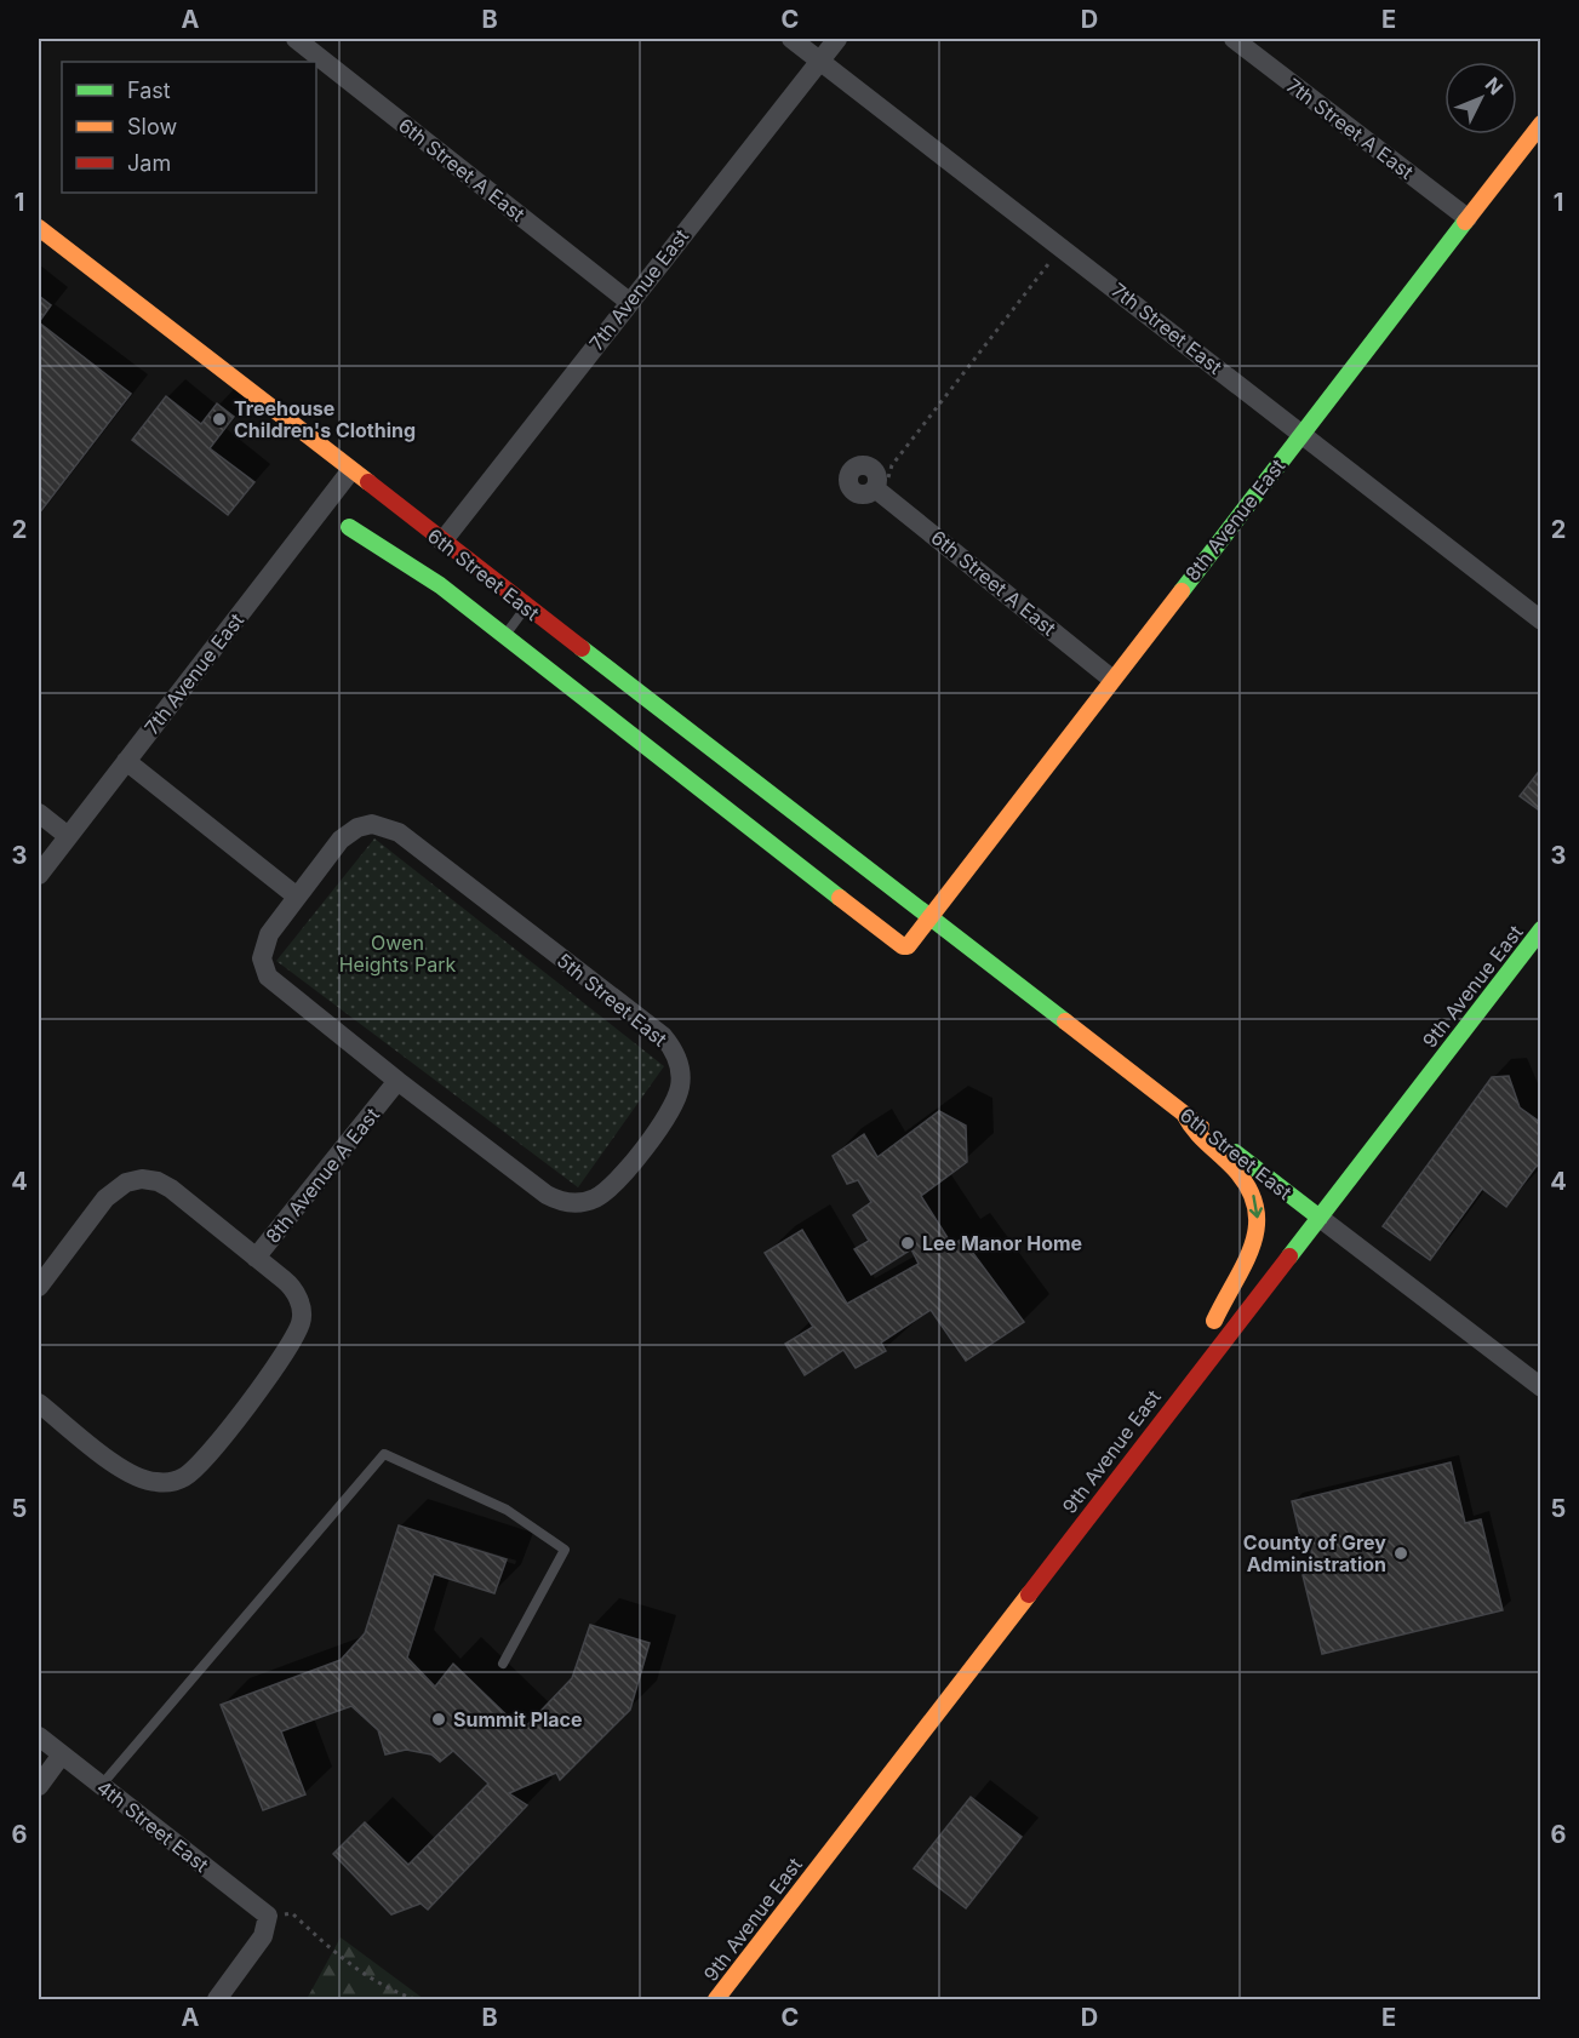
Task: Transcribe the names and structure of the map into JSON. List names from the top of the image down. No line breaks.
{"streets":{"main road":["8th Avenue East","6th Street East","9th Avenue East"],"street":["7th Street A East","6th Street A East","7th Avenue East","7th Street East","5th Street East","8th Avenue A East","4th Street East"]},"crossings":[["7th Street A East","8th Avenue East"],["6th Street A East","7th Avenue East"],["6th Street A East","8th Avenue East"],["7th Avenue East","7th Street East"],["7th Avenue East","6th Street East"],["7th Street East","8th Avenue East"],["8th Avenue East","6th Street East"],["6th Street East","9th Avenue East"],["5th Street East","8th Avenue A East"]],"parks":["Owen Heights Park"],"places":["Treehouse Children's Clothing","Lee Manor Home","County of Grey Administration","Summit Place"],"legend":["Fast","Slow","Jam"],"north":"top right","grid":{"columns":["A","B","C","D","E"],"rows":["1","2","3","4","5","6"]}}
